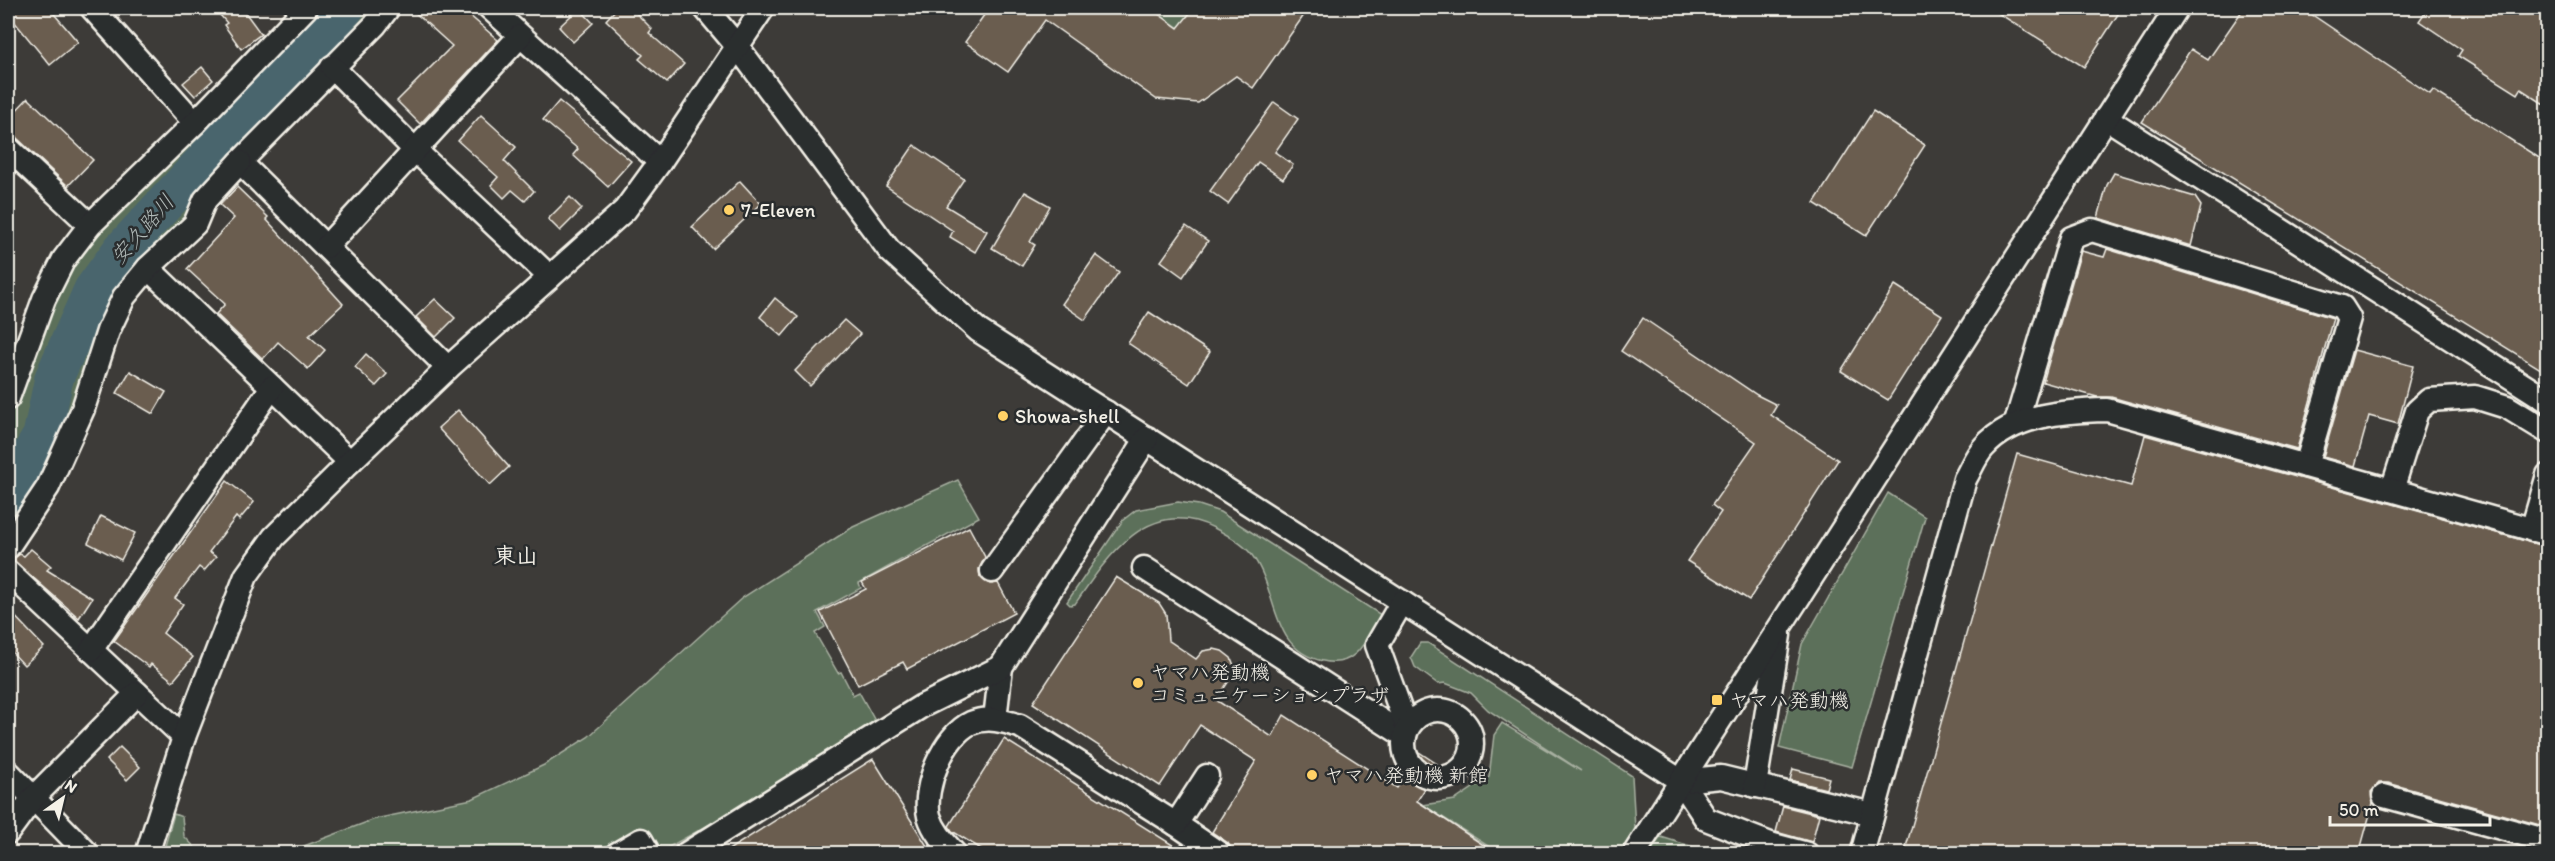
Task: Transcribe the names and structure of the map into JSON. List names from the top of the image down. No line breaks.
{"districts":["東山"],"water":["安久路川"],"places":{"other":["7-Eleven","Showa-shell","ヤマハ発動機 コミュニケーションプラザ","ヤマハ発動機 新館"],"transit":["ヤマハ発動機"]},"scale_bar":"50 m","north":"top right"}
